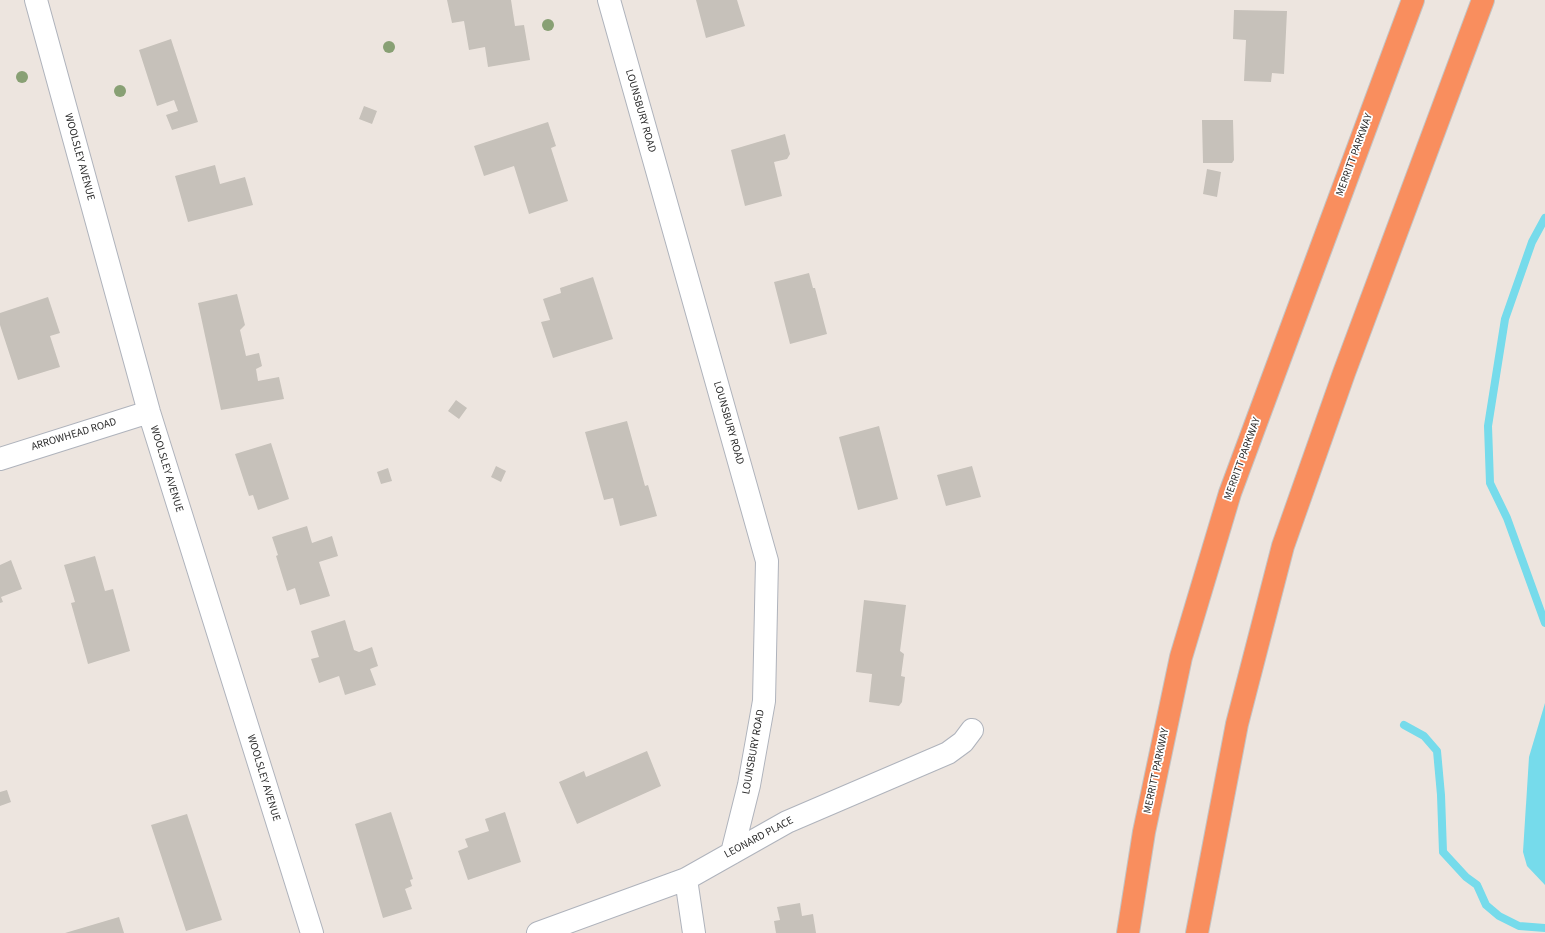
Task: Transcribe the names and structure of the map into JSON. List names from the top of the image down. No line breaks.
{"streets":{"highway":["MERRITT PARKWAY"],"street":["LOUNSBURY ROAD","WOOLSLEY AVENUE","ARROWHEAD ROAD","LEONARD PLACE"]},"crossings":[["LOUNSBURY ROAD","LEONARD PLACE"],["WOOLSLEY AVENUE","ARROWHEAD ROAD"]]}
